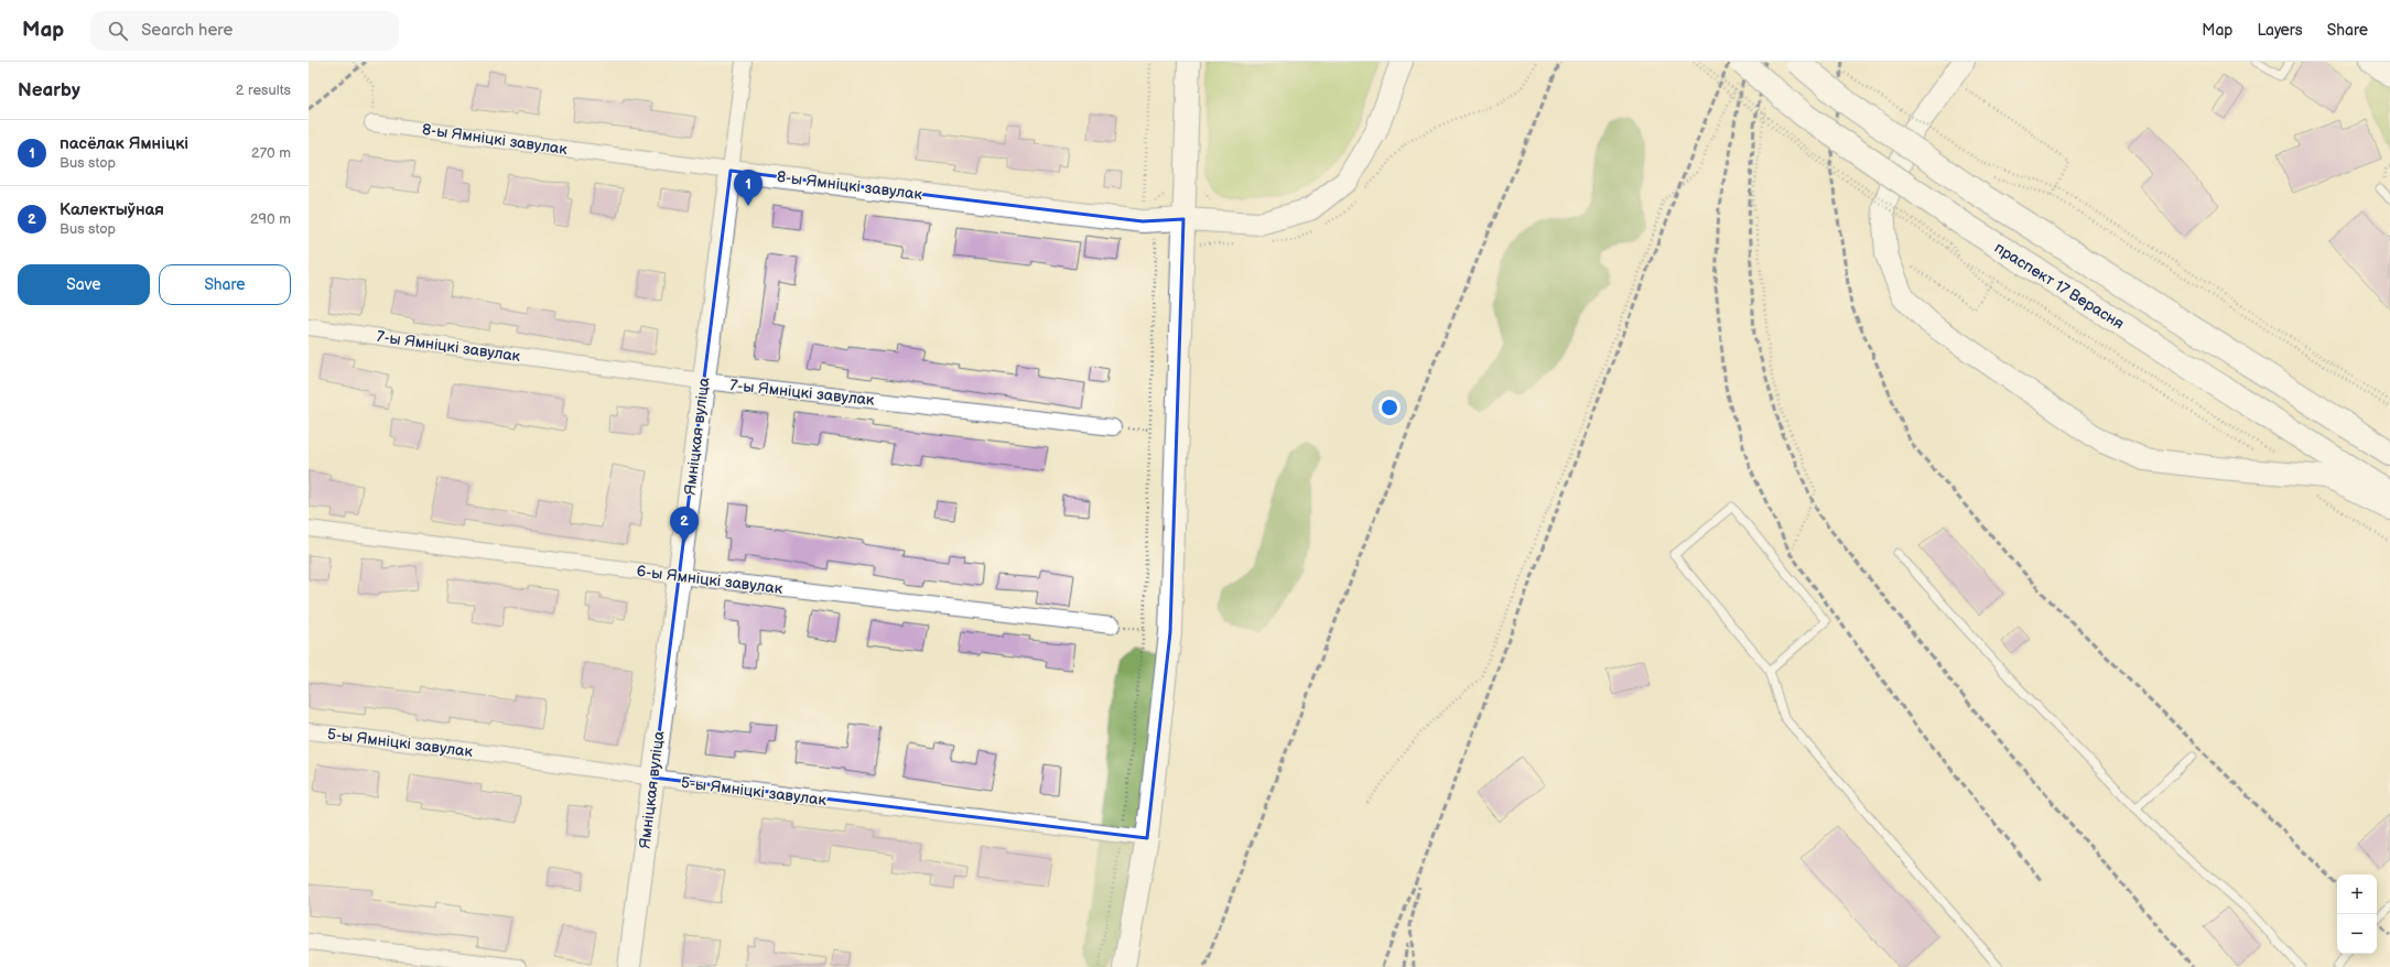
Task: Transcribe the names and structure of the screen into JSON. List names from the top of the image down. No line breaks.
{"streets":{"main road":["8-ы Ямніцкі завулак","праспект 17 Верасня","Ямніцкая вуліца"],"street":["7-ы Ямніцкі завулак","6-ы Ямніцкі завулак","5-ы Ямніцкі завулак"]},"crossings":[["8-ы Ямніцкі завулак","Ямніцкая вуліца"],["7-ы Ямніцкі завулак","Ямніцкая вуліца"],["Ямніцкая вуліца","6-ы Ямніцкі завулак"],["Ямніцкая вуліца","5-ы Ямніцкі завулак"]],"page":{"header":"Map","search":"Search here","nav":["Map","Layers","Share"],"heading":["Nearby","2 results"],"list":[{"mark":"1","name":"пасёлак Ямніцкі","note":"Bus stop","value":"270 m"},{"mark":"2","name":"Калектыўная","note":"Bus stop","value":"290 m"}],"pins":["1","2"],"buttons":["Save","Share"],"map_buttons":["+","−"]}}
